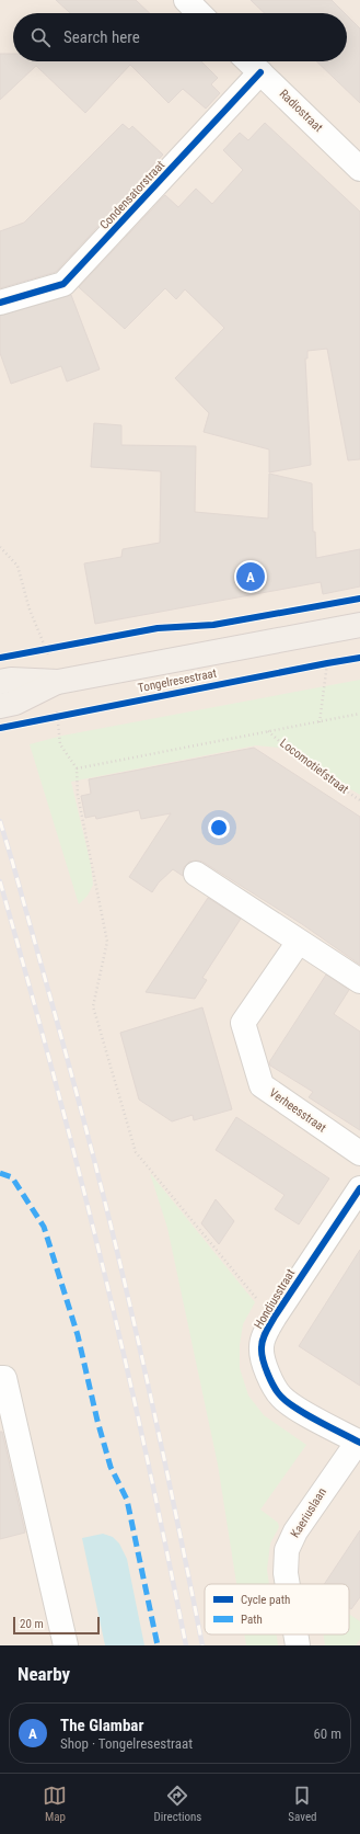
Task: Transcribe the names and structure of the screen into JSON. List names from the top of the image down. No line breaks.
{"streets":{"main road":["Tongelresestraat"],"street":["Radiostraat","Condensatorstraat","Verheesstraat","Hondiusstraat","Kaeriuslaan"],"path":["Locomotiefstraat"]},"crossings":[["Radiostraat","Condensatorstraat"],["Hondiusstraat","Kaeriuslaan"]],"legend":["Cycle path","Path"],"scale_bar":"20 m","page":{"search":"Search here","pins":"A","scale":"20 m","heading":"Nearby","list":[{"mark":"A","name":"The Glambar","note":"Shop · Tongelresestraat","value":"60 m"}],"nav":["Map","Directions","Saved"]}}
